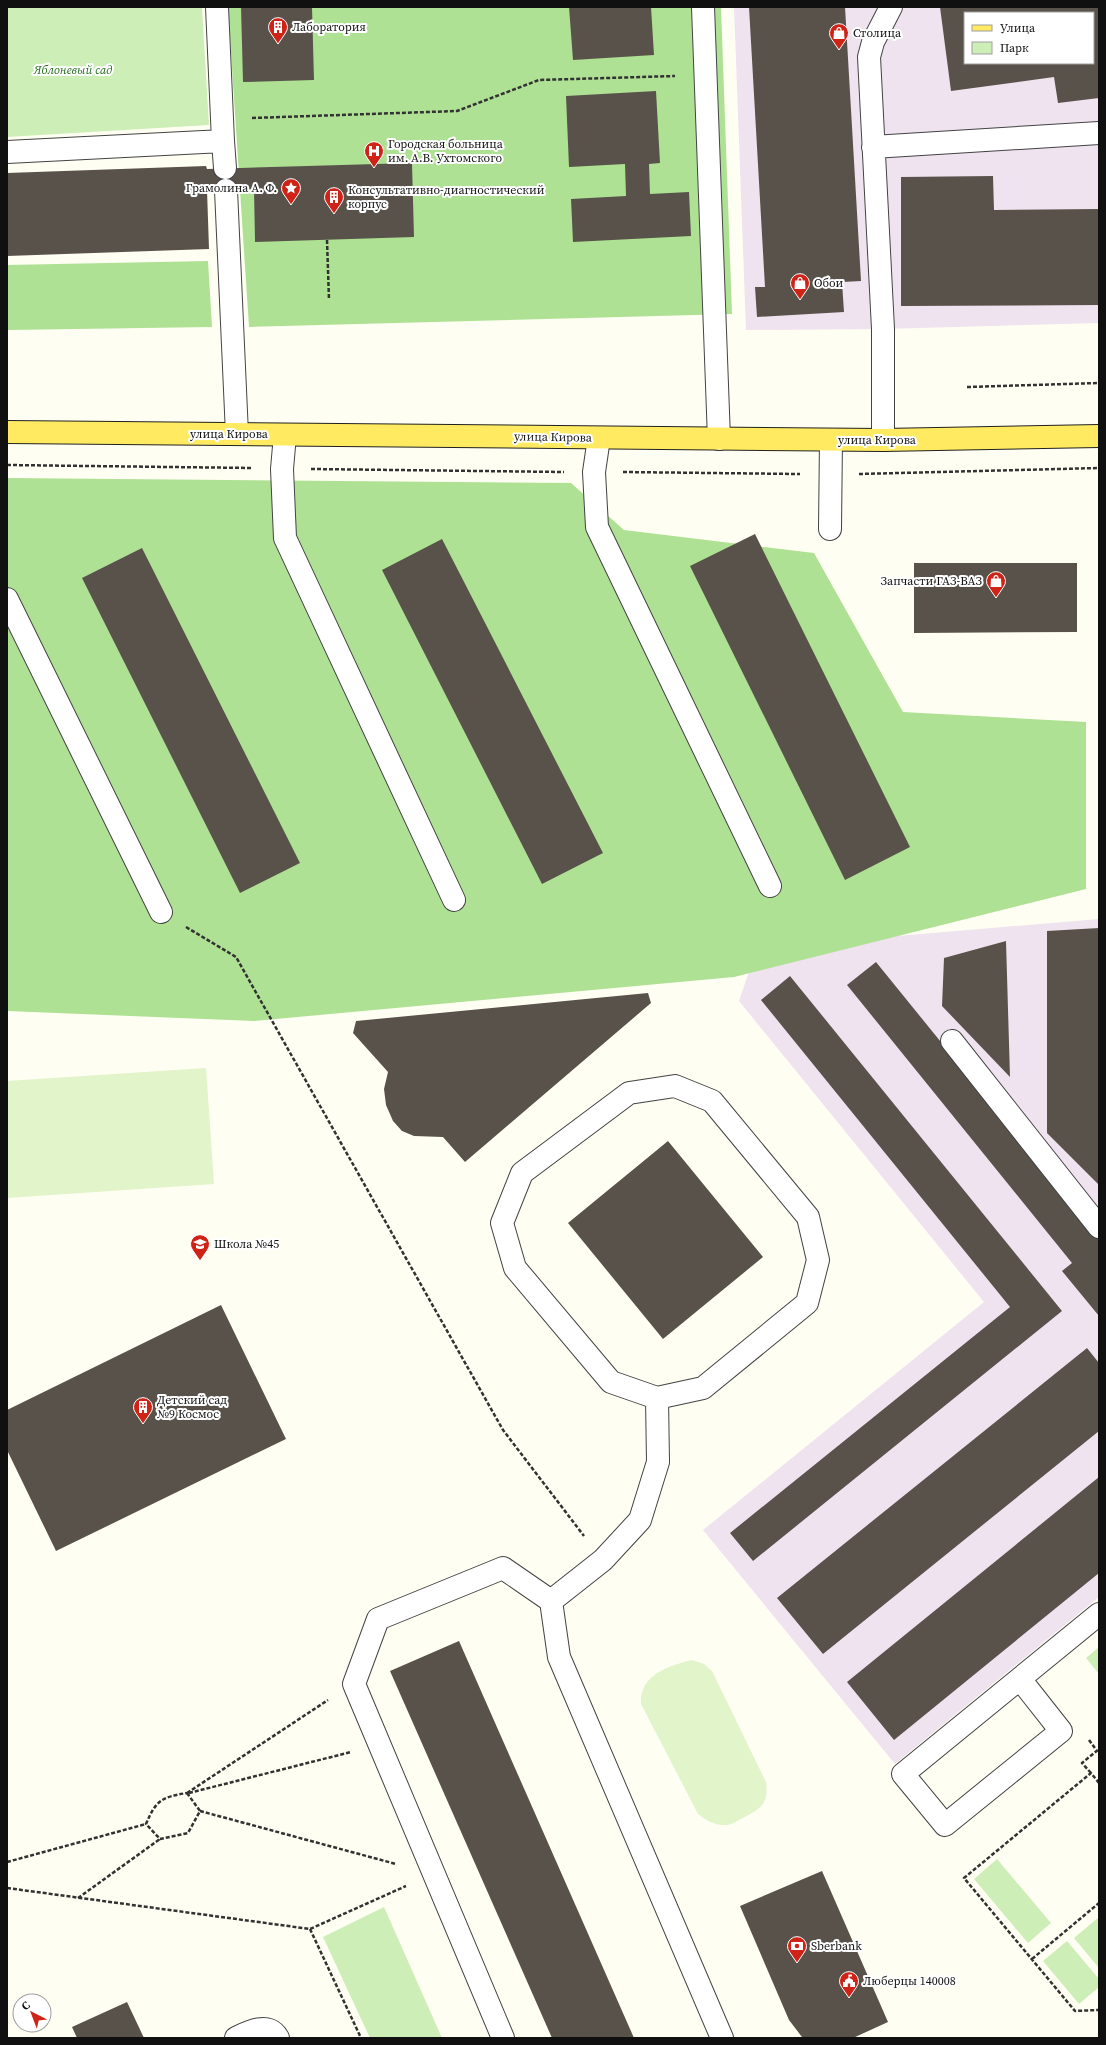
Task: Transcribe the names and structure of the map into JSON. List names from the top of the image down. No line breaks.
{"streets":{"main road":["улица Кирова"]},"parks":["Яблоневый сад"],"places":{"building":["Лаборатория","Консультативно-диагностический корпус","Детский сад №9 Космос"],"shop":["Столица","Обои","Запчасти ГАЗ-ВАЗ"],"hospital":["Городская больница им. А.В. Ухтомского"],"place":["Грамолина А. Ф."],"school or university":["Школа №45"],"bank":["Sberbank"],"public building":["Люберцы 140008"]},"legend":["Улица","Парк"],"north":"top left"}
